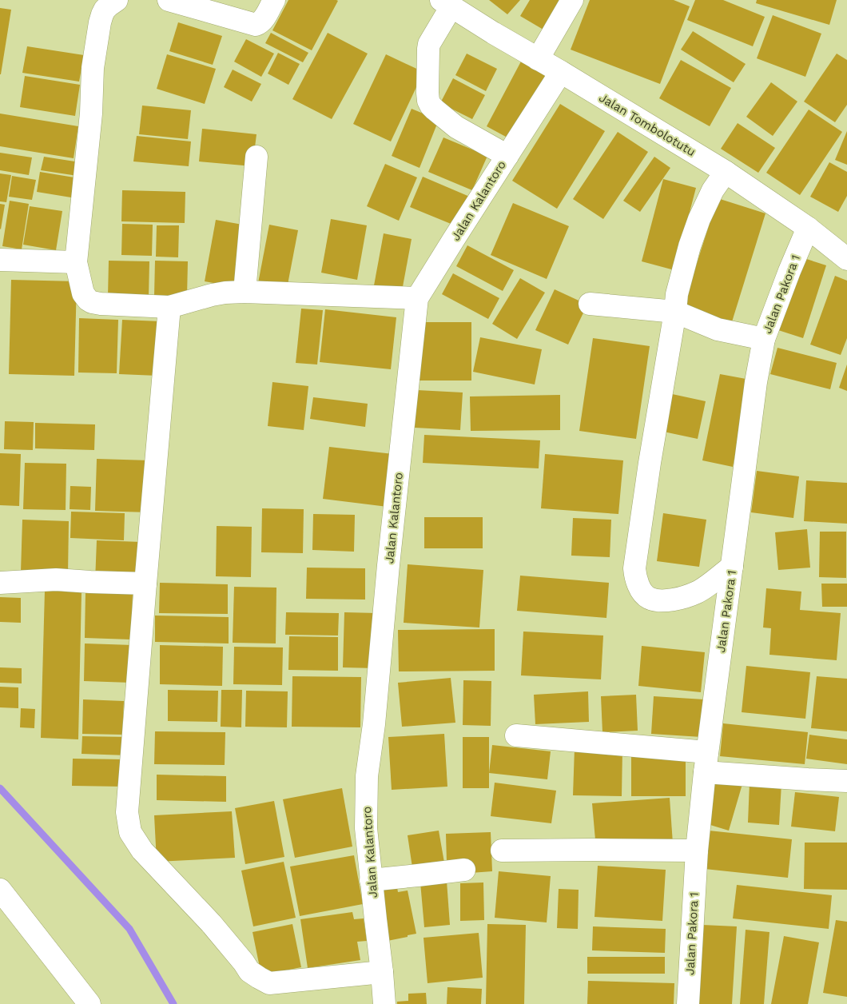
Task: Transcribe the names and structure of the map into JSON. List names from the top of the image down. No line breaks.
{"streets":{"street":["Jalan Tombolotutu","Jalan Kalantoro","Jalan Pakora 1"]},"crossings":[["Jalan Tombolotutu","Jalan Kalantoro"],["Jalan Tombolotutu","Jalan Pakora 1"]]}
